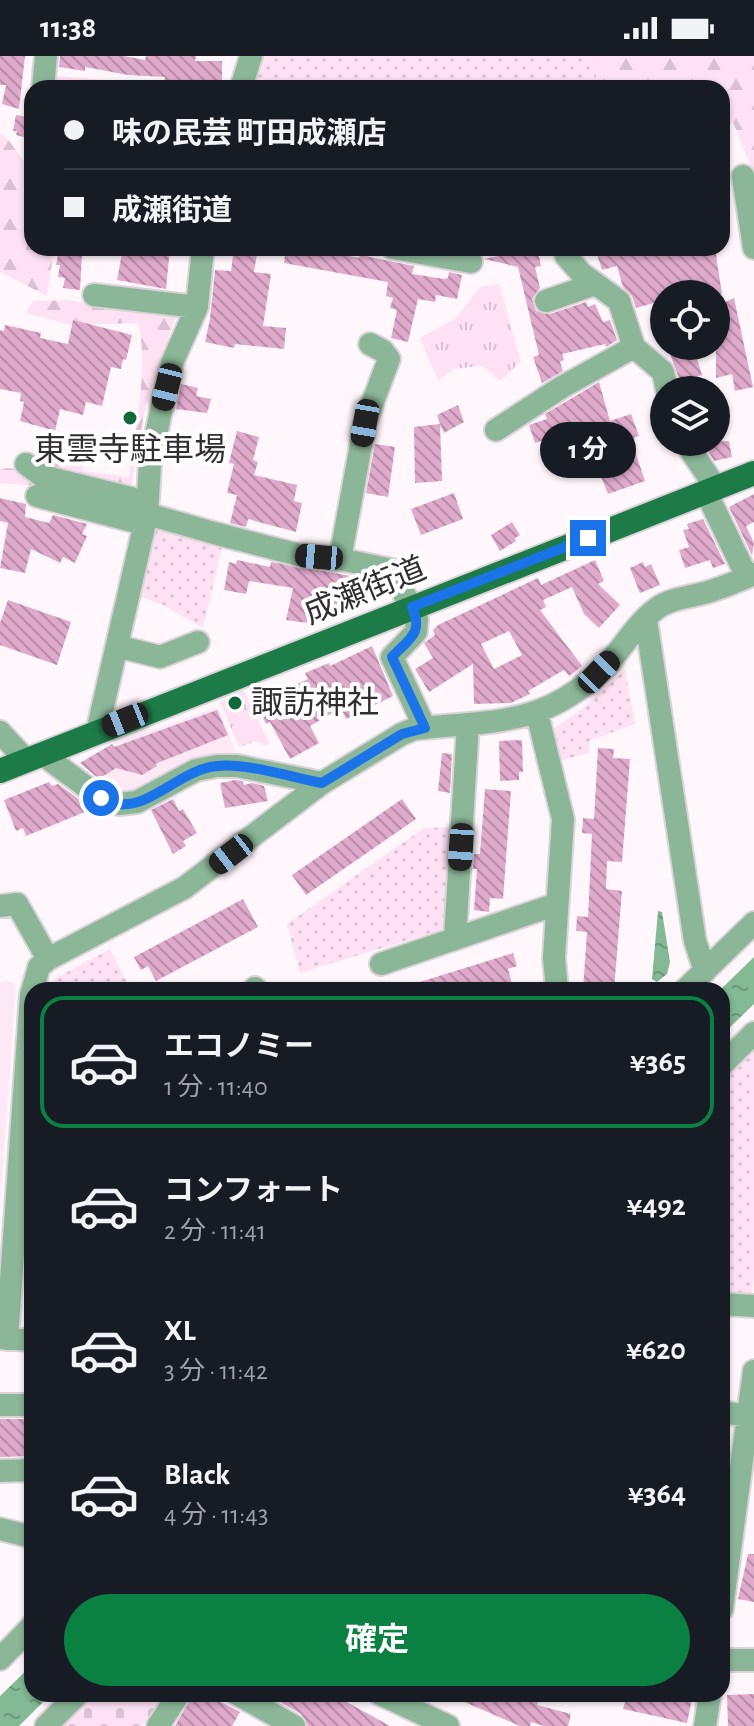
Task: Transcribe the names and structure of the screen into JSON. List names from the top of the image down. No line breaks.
{"streets":{"main road":["成瀬街道"]},"places":["東雲寺駐車場","諏訪神社"],"page":{"status":"11:38","banner":["味の民芸 町田成瀬店","成瀬街道"],"bubble":"1 分","list":[{"name":"エコノミー","note":"1 分 · 11:40","value":"¥365"},{"name":"コンフォート","note":"2 分 · 11:41","value":"¥492"},{"name":"XL","note":"3 分 · 11:42","value":"¥620"},{"name":"Black","note":"4 分 · 11:43","value":"¥364"}],"buttons":"確定"}}
